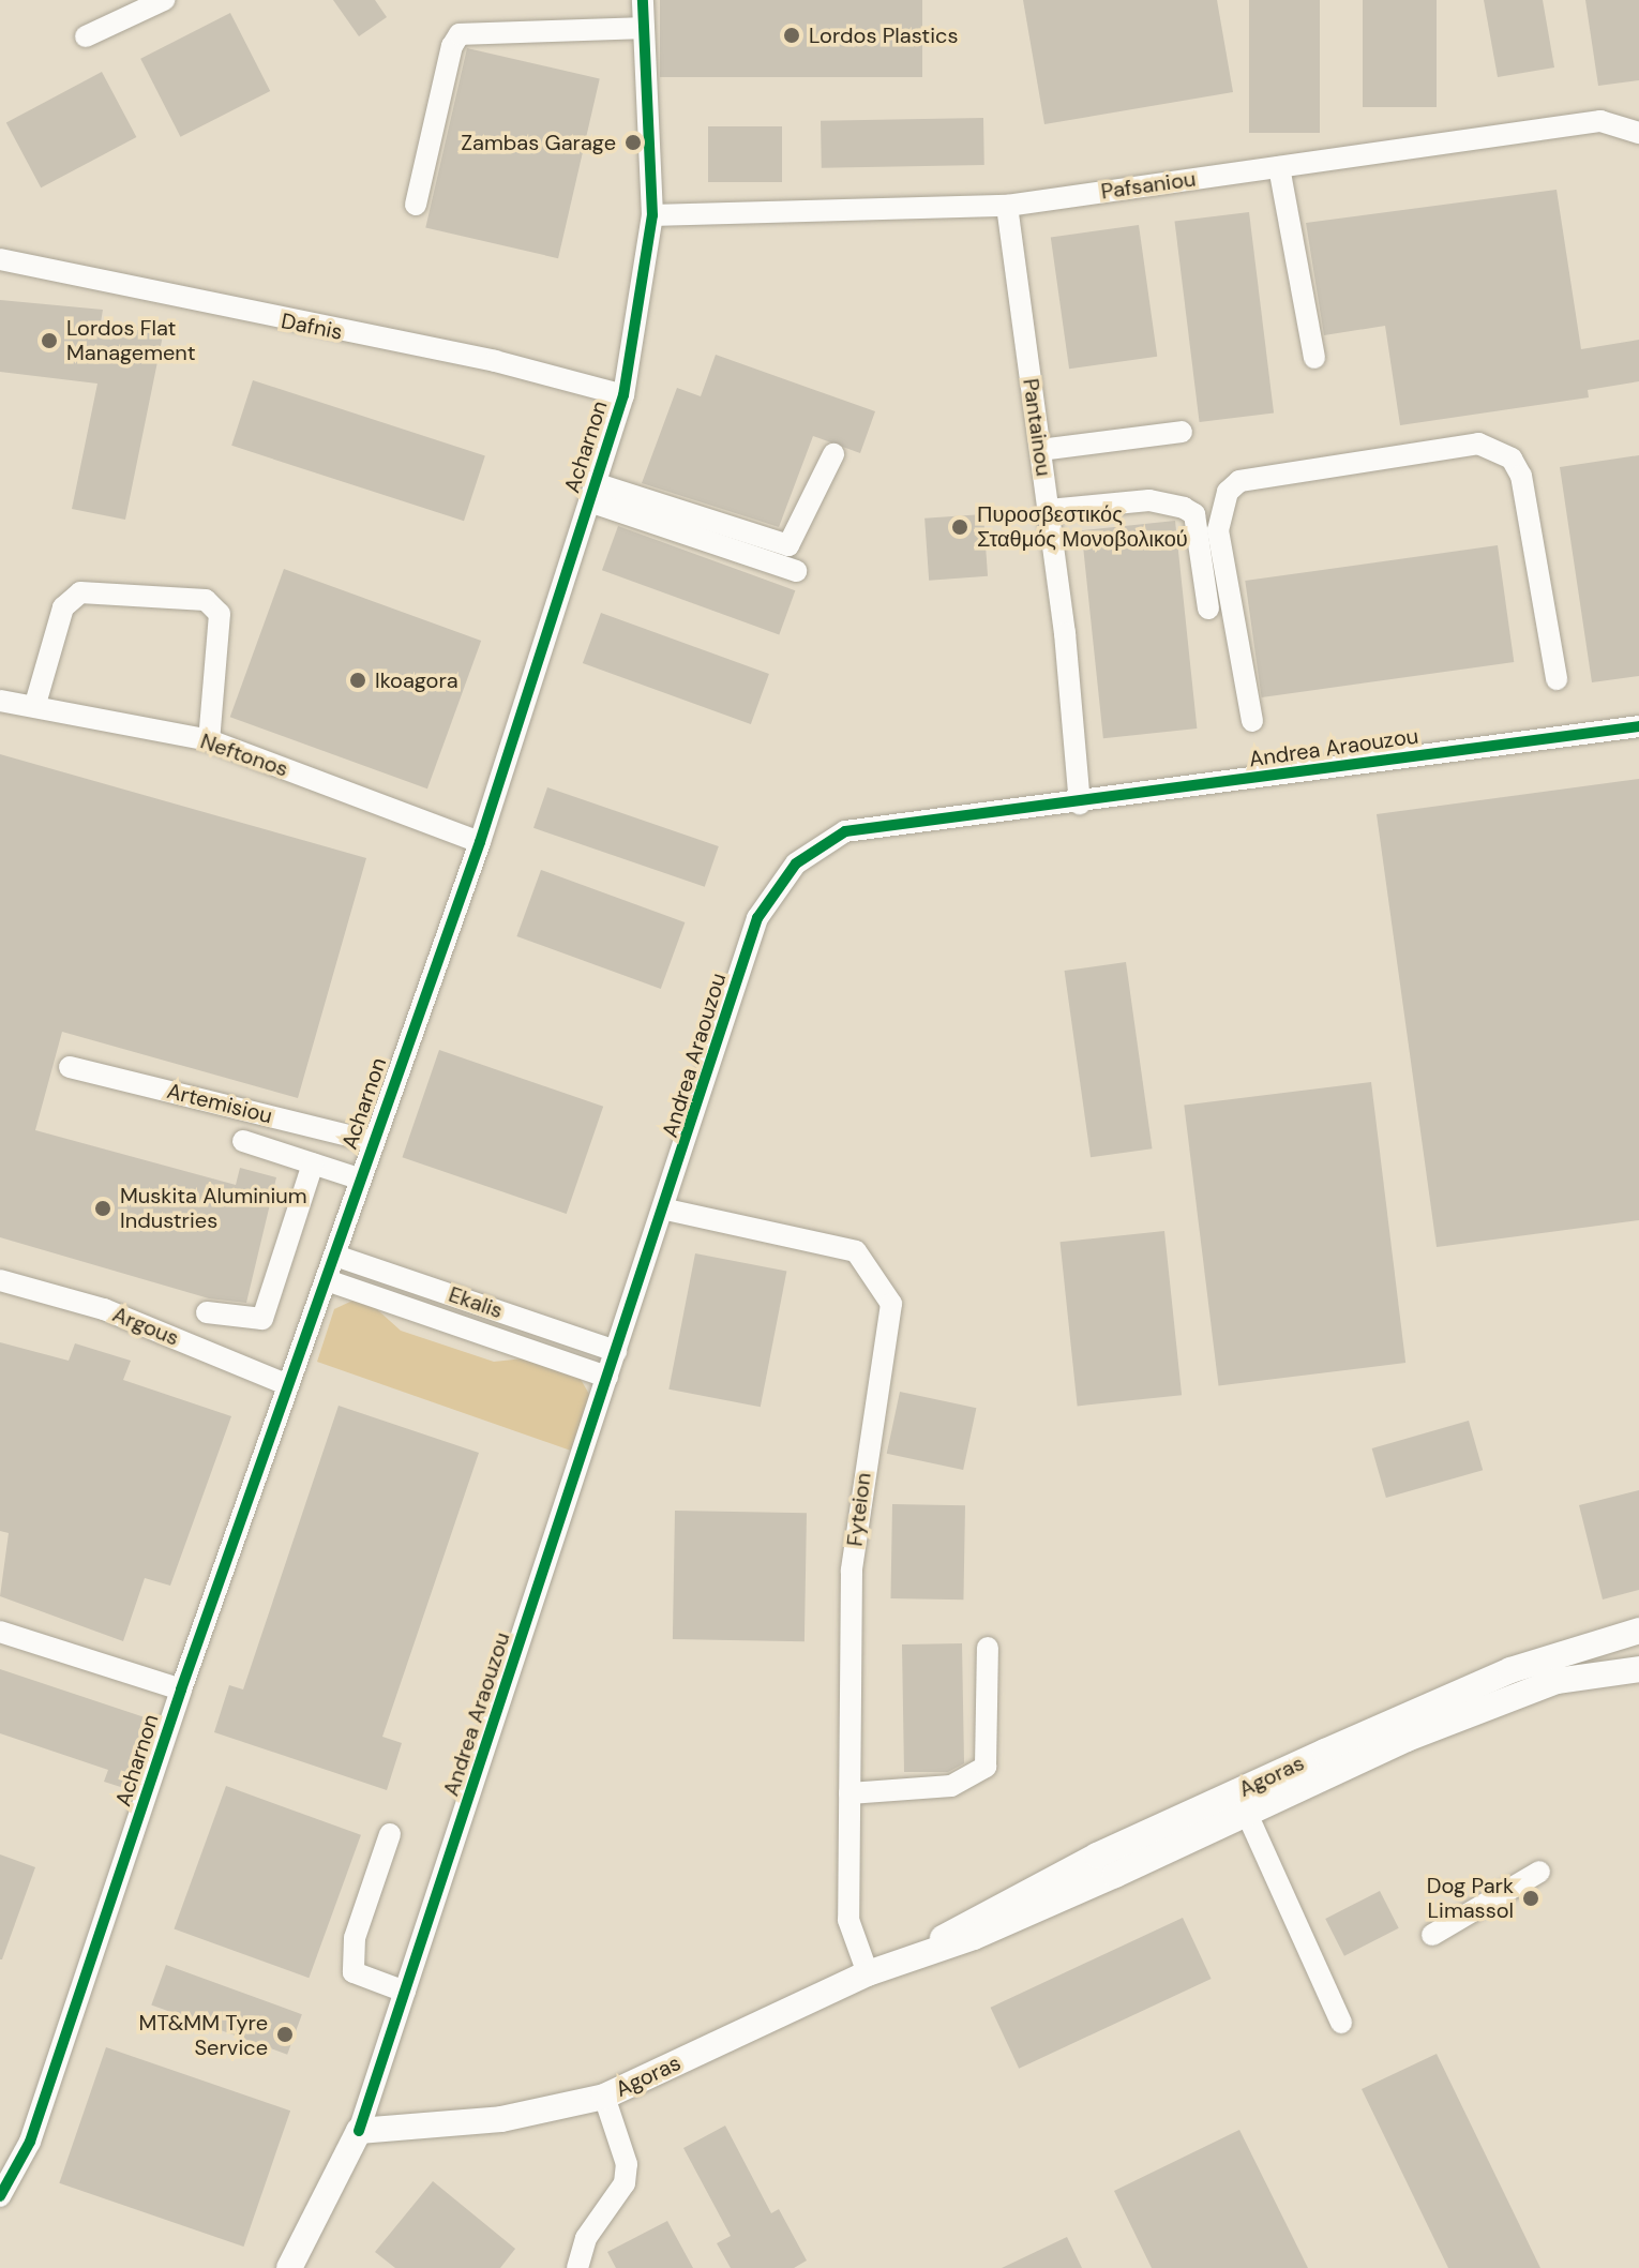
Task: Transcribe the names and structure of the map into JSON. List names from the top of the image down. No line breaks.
{"streets":{"main road":["Andrea Araouzou","Agoras"],"street":["Pafsaniou","Dafnis","Pantainou","Acharnon","Neftonos","Artemisiou","Ekalis","Argous","Fyteion"]},"crossings":[["Pafsaniou","Pantainou"],["Pafsaniou","Acharnon"],["Dafnis","Acharnon"],["Pantainou","Andrea Araouzou"],["Acharnon","Neftonos"],["Acharnon","Artemisiou"],["Acharnon","Ekalis"],["Acharnon","Argous"],["Andrea Araouzou","Ekalis"],["Andrea Araouzou","Fyteion"],["Andrea Araouzou","Agoras"],["Fyteion","Agoras"]],"places":["Lordos Plastics","Zambas Garage","Lordos Flat Management","Πυροσβεστικός Σταθμός Μονοβολικού","Ikoagora","Muskita Aluminium Industries","Dog Park Limassol","MT&MM Tyre Service"]}
